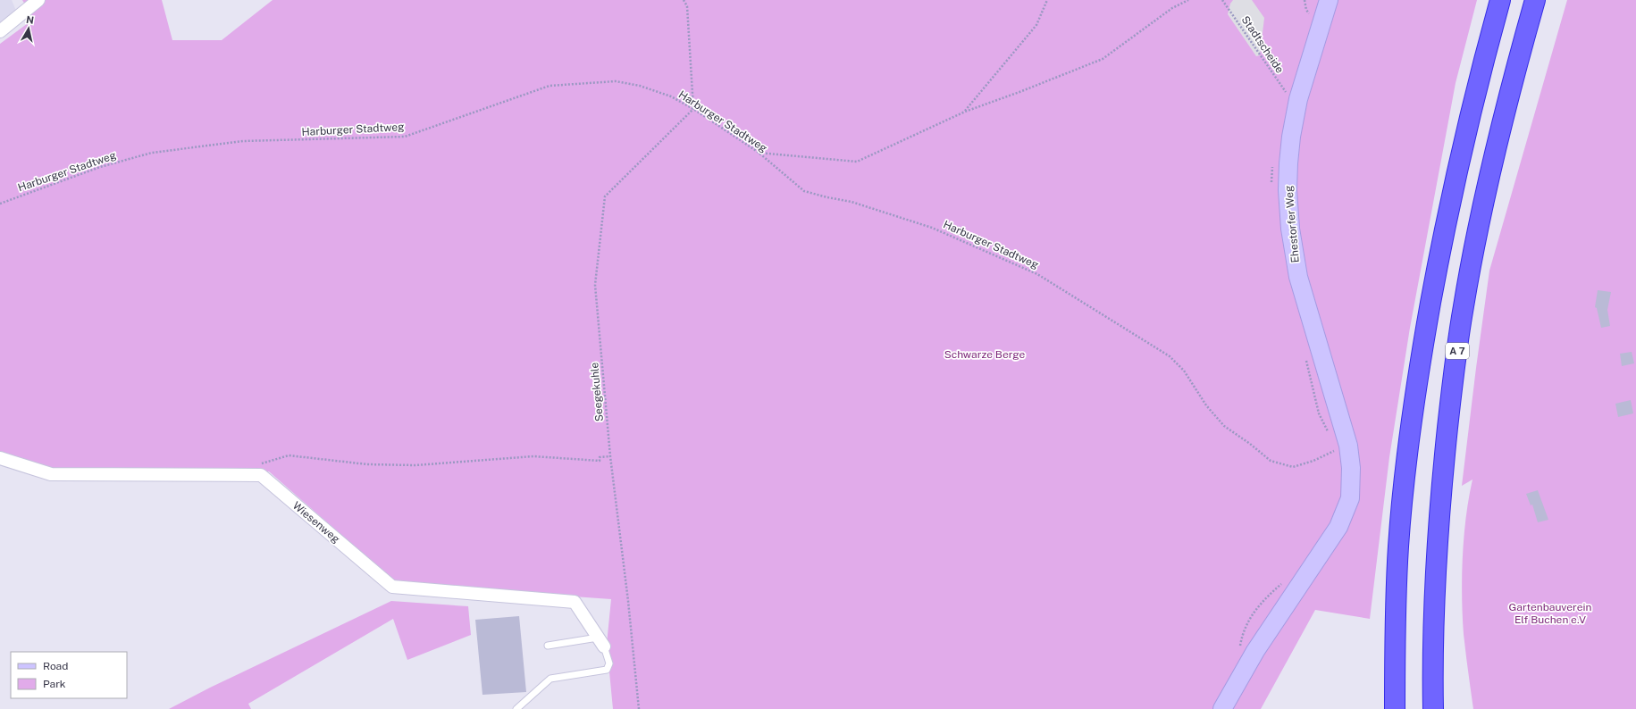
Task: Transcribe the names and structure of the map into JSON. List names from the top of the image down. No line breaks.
{"streets":{"highway":["A 7"],"main road":["Ehestorfer Weg"],"street":["Wiesenweg"],"path":["Stadtscheide","Harburger Stadtweg","Seegekuhle"]},"crossings":[["Harburger Stadtweg","Ehestorfer Weg"],["Harburger Stadtweg","Seegekuhle"]],"parks":["Schwarze Berge","Gartenbauverein Elf Buchen e.V"],"legend":["Road","Park"],"north":"top"}
